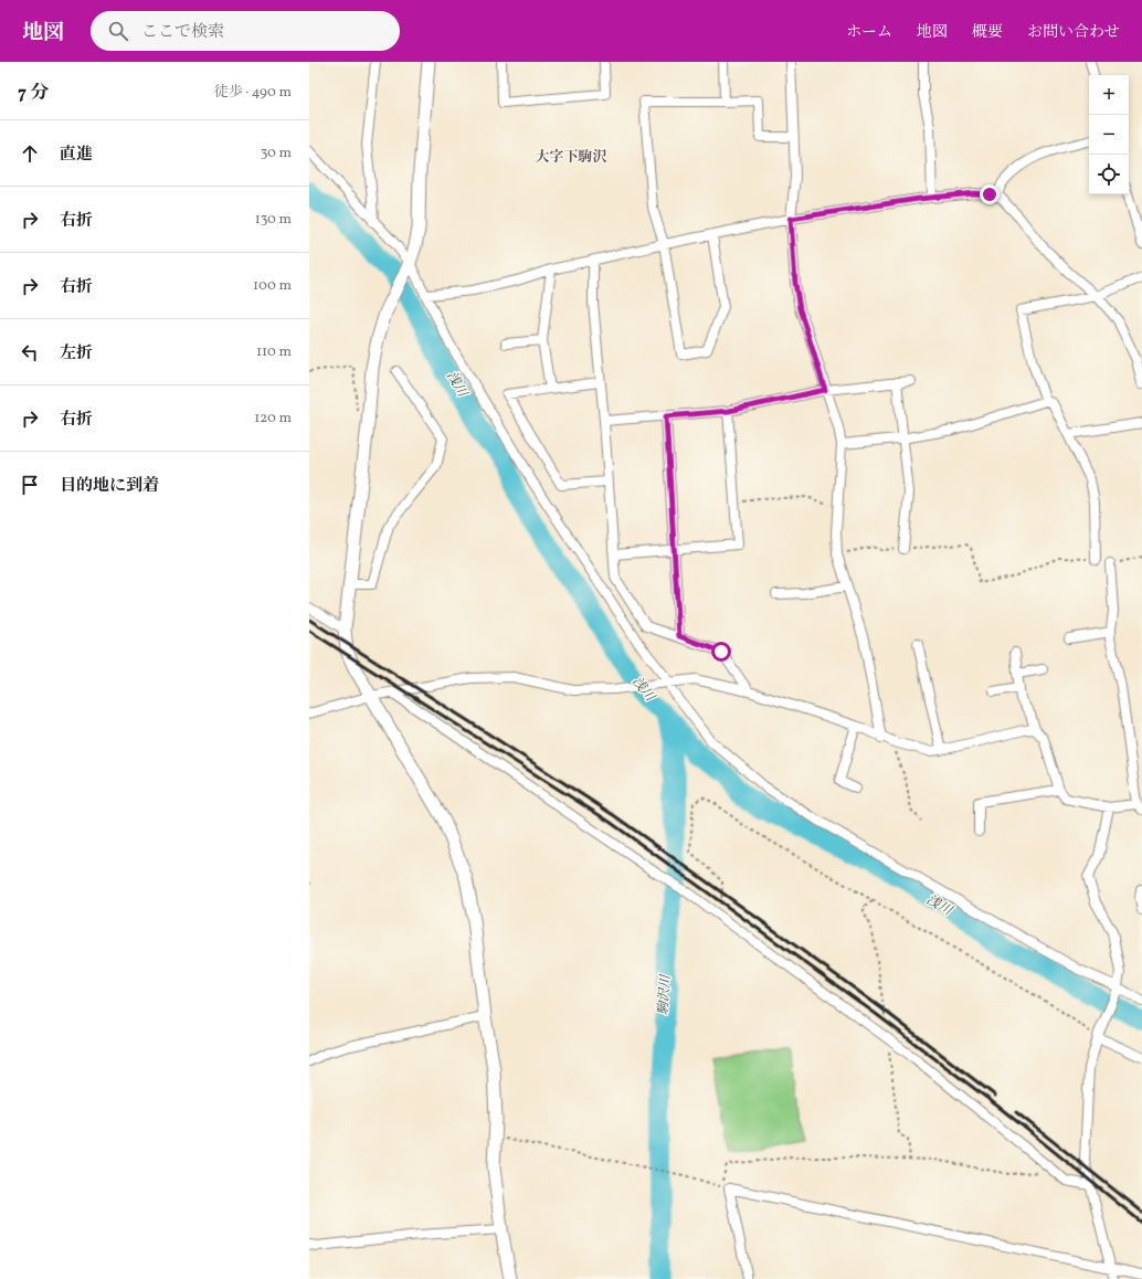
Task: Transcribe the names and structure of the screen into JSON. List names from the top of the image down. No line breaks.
{"districts":["大字下駒沢"],"water":["浅川","駒沢川"],"page":{"header":"地図","search":"ここで検索","nav":["ホーム","地図","概要","お問い合わせ"],"heading":["7 分","徒歩 · 490 m"],"map_buttons":["+","−"],"list":[["直進","30 m"],["右折","130 m"],["右折","100 m"],["左折","110 m"],["右折","120 m"],"目的地に到着"]}}
